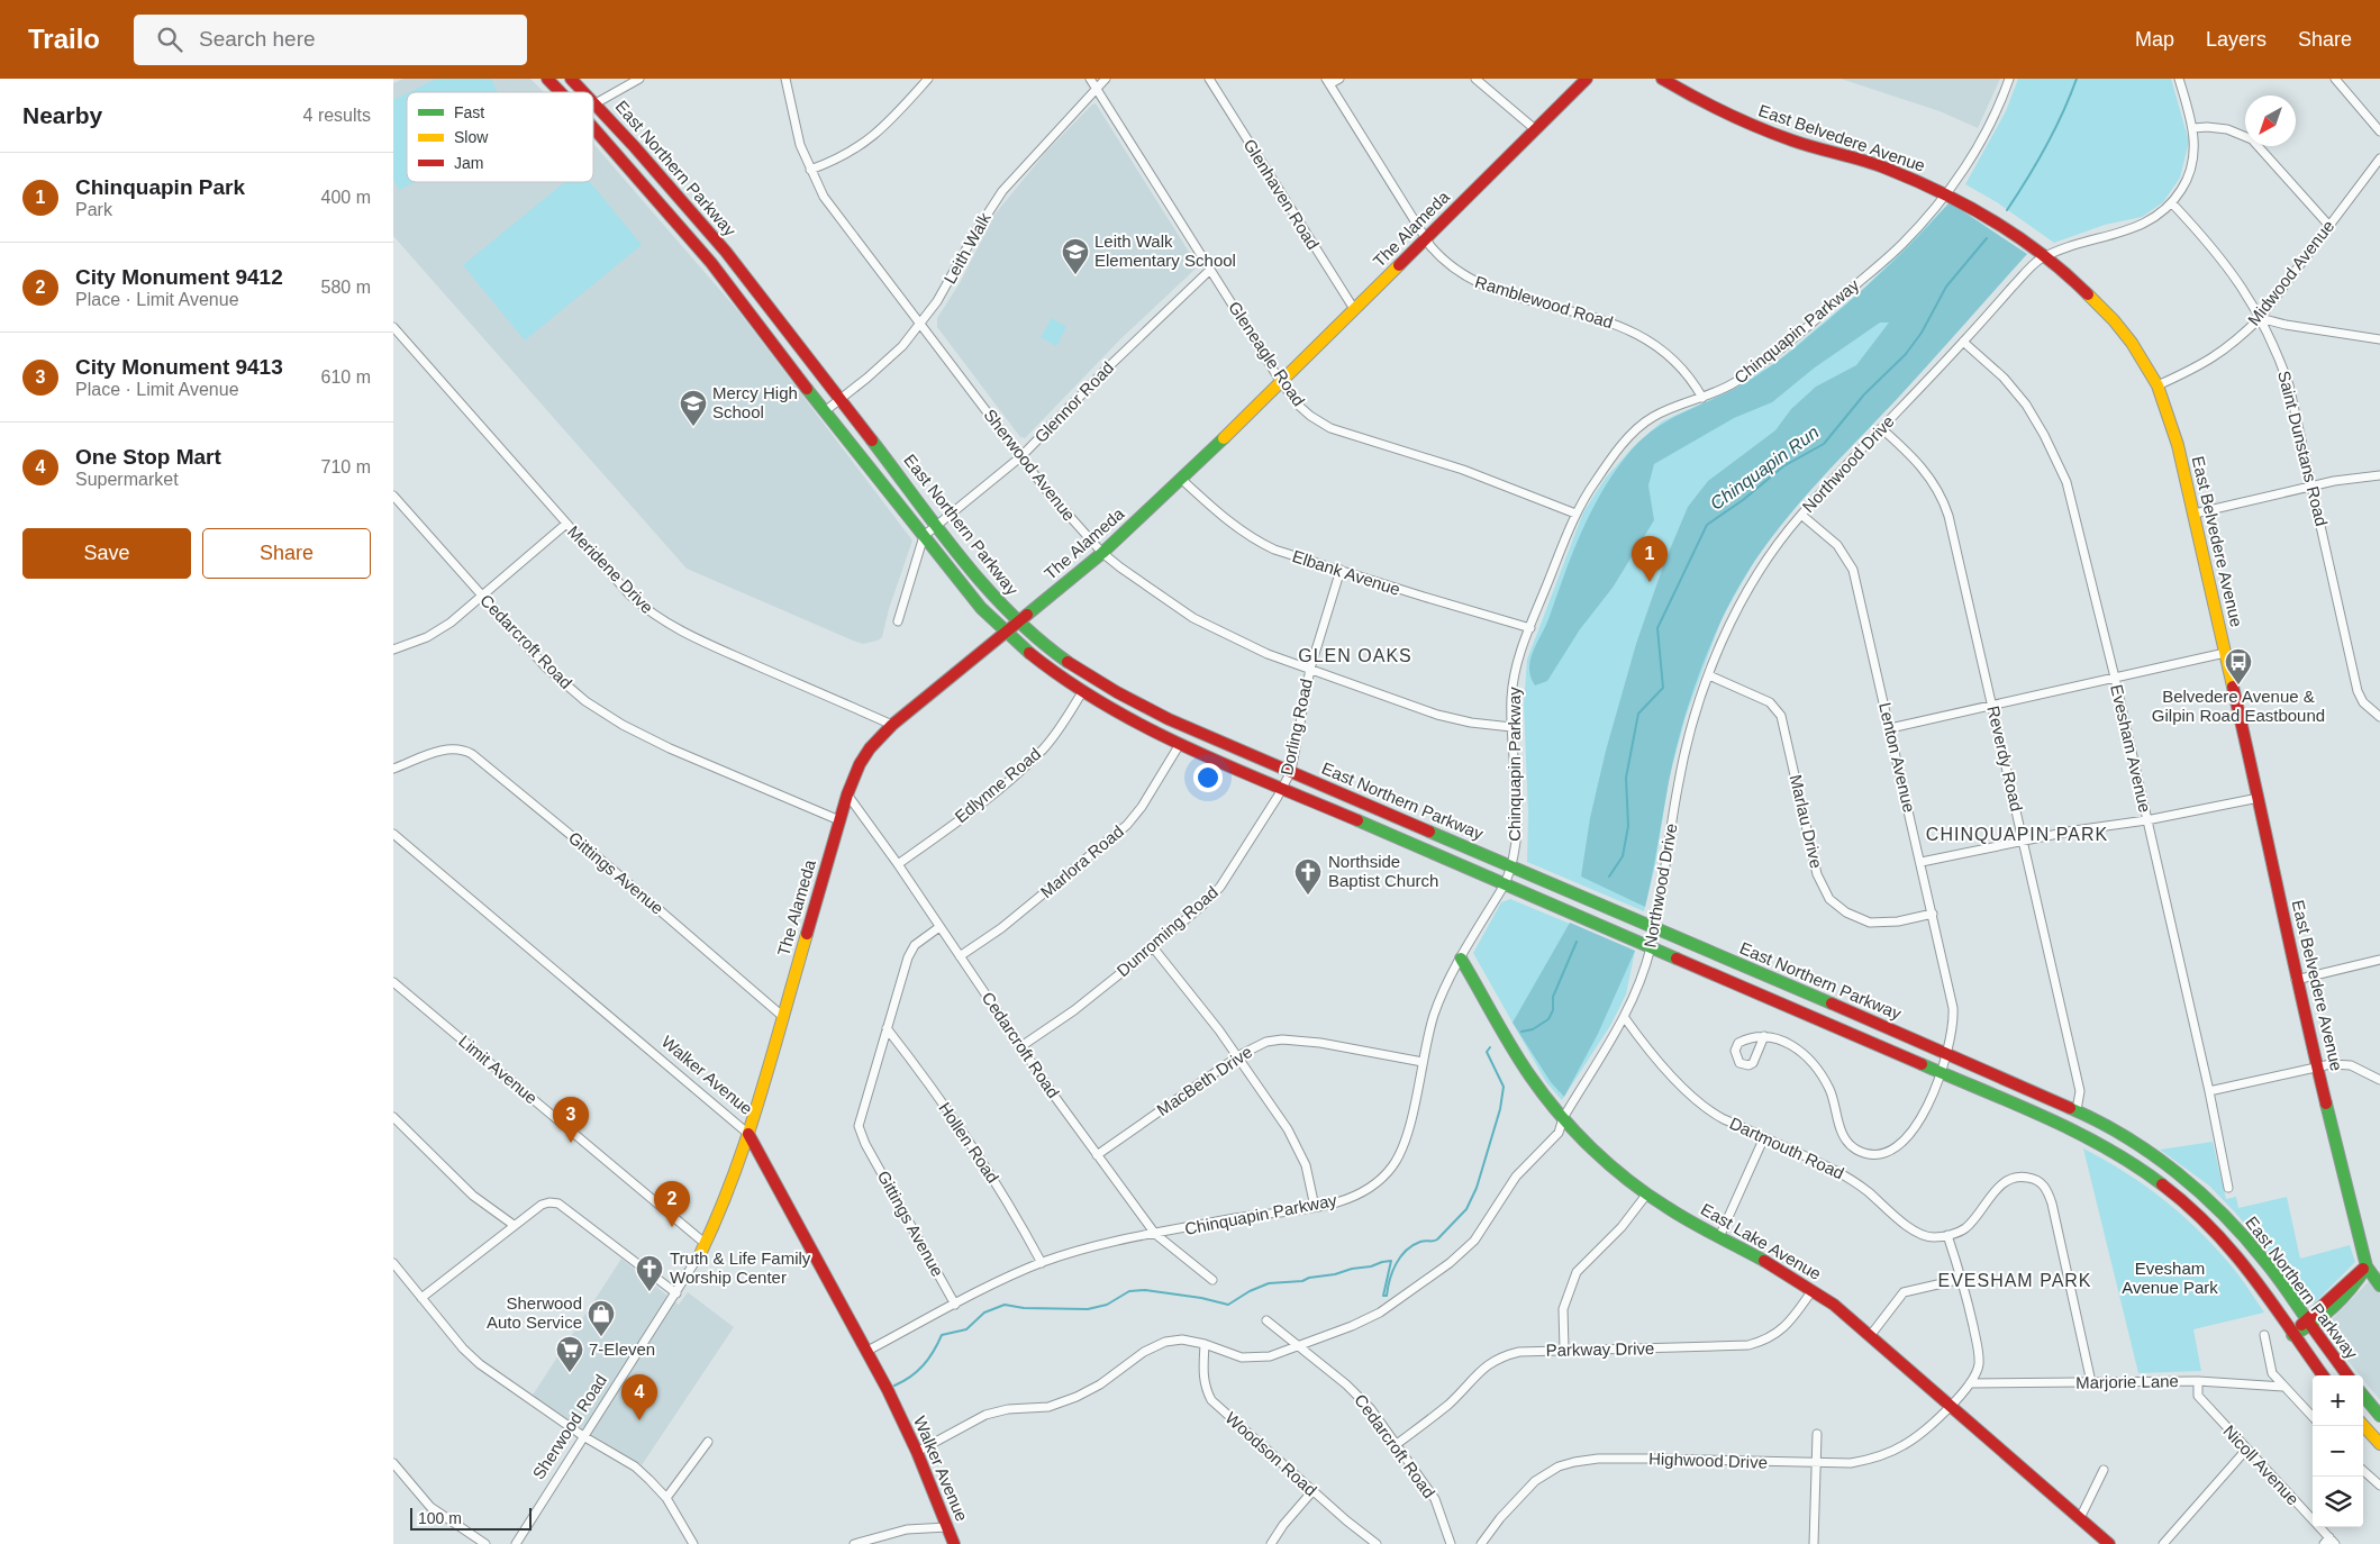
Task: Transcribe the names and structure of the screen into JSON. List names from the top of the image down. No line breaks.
{"streets":{"main road":["East Belvedere Avenue","East Northern Parkway","The Alameda","Walker Avenue","East Lake Avenue"],"street":["Glenhaven Road","Leith Walk","Midwood Avenue","Ramblewood Road","Chinquapin Parkway","Gleneagle Road","Glennor Road","Saint Dunstans Road","Northwood Drive","Sherwood Avenue","Meridene Drive","Elbank Avenue","Cedarcroft Road","Dorling Road","Evesham Avenue","Lenton Avenue","Reverdy Road","Edlynne Road","Marlau Drive","Marlora Road","Gittings Avenue","Dunroming Road","Limit Avenue","MacBeth Drive","Hollen Road","Dartmouth Road","Parkway Drive","Marjorie Lane","Sherwood Road","Woodson Road","Highwood Drive","Nicoll Avenue"]},"crossings":[["East Belvedere Avenue","Midwood Avenue"],["East Belvedere Avenue","Chinquapin Parkway"],["East Belvedere Avenue","Northwood Drive"],["East Northern Parkway","The Alameda"],["East Northern Parkway","Leith Walk"],["East Northern Parkway","Chinquapin Parkway"],["East Northern Parkway","Glennor Road"],["East Northern Parkway","Northwood Drive"],["East Northern Parkway","Dorling Road"],["East Northern Parkway","Lenton Avenue"],["East Northern Parkway","Reverdy Road"],["East Northern Parkway","Edlynne Road"],["East Northern Parkway","Marlora Road"],["East Northern Parkway","Dunroming Road"],["Glenhaven Road","The Alameda"],["The Alameda","Ramblewood Road"],["The Alameda","Gleneagle Road"],["The Alameda","Sherwood Avenue"],["The Alameda","Meridene Drive"],["The Alameda","Elbank Avenue"],["The Alameda","Cedarcroft Road"],["The Alameda","Gittings Avenue"],["The Alameda","Limit Avenue"],["The Alameda","Walker Avenue"],["The Alameda","Sherwood Road"],["Leith Walk","Gleneagle Road"],["Leith Walk","Sherwood Avenue"],["Midwood Avenue","Saint Dunstans Road"],["Ramblewood Road","Chinquapin Parkway"],["Chinquapin Parkway","Gleneagle Road"],["Chinquapin Parkway","Sherwood Avenue"],["Chinquapin Parkway","Elbank Avenue"],["Chinquapin Parkway","Cedarcroft Road"],["Chinquapin Parkway","Gittings Avenue"],["Chinquapin Parkway","Walker Avenue"],["Chinquapin Parkway","MacBeth Drive"],["Chinquapin Parkway","Hollen Road"],["Chinquapin Parkway","East Lake Avenue"],["Gleneagle Road","Glennor Road"],["Glennor Road","Sherwood Avenue"],["Saint Dunstans Road","Northwood Drive"],["Northwood Drive","Cedarcroft Road"],["Northwood Drive","Evesham Avenue"],["Northwood Drive","Lenton Avenue"],["Northwood Drive","Reverdy Road"],["Northwood Drive","Marlau Drive"],["Northwood Drive","Walker Avenue"],["Northwood Drive","Dartmouth Road"],["Northwood Drive","East Lake Avenue"],["Northwood Drive","Woodson Road"],["Sherwood Avenue","Dorling Road"],["Elbank Avenue","Dorling Road"],["Cedarcroft Road","Edlynne Road"],["Cedarcroft Road","Marlora Road"],["Cedarcroft Road","Dunroming Road"],["Cedarcroft Road","MacBeth Drive"],["Cedarcroft Road","Parkway Drive"],["Dorling Road","Dunroming Road"],["Lenton Avenue","Marlau Drive"],["Gittings Avenue","Hollen Road"],["Limit Avenue","Sherwood Road"],["East Lake Avenue","Parkway Drive"],["East Lake Avenue","Highwood Drive"],["Marjorie Lane","Nicoll Avenue"]],"districts":["GLEN OAKS","CHINQUAPIN PARK","EVESHAM PARK"],"water":["Chinquapin Run"],"parks":["Evesham Avenue Park"],"places":{"school or university":["Leith Walk Elementary School","Mercy High School"],"bus stop":["Belvedere Avenue & Gilpin Road Eastbound"],"church":["Northside Baptist Church","Truth & Life Family Worship Center"],"shop":["Sherwood Auto Service"],"supermarket":["7-Eleven"]},"legend":["Fast","Slow","Jam"],"scale_bar":"100 m","north":"bottom left","page":{"header":"Trailo","search":"Search here","nav":["Map","Layers","Share"],"heading":["Nearby","4 results"],"list":[{"mark":"1","name":"Chinquapin Park","note":"Park","value":"400 m"},{"mark":"2","name":"City Monument 9412","note":"Place · Limit Avenue","value":"580 m"},{"mark":"3","name":"City Monument 9413","note":"Place · Limit Avenue","value":"610 m"},{"mark":"4","name":"One Stop Mart","note":"Supermarket","value":"710 m"}],"buttons":["Save","Share"],"pins":["1","3","2","4"],"map_buttons":["+","−"],"scale":"100 m"}}
